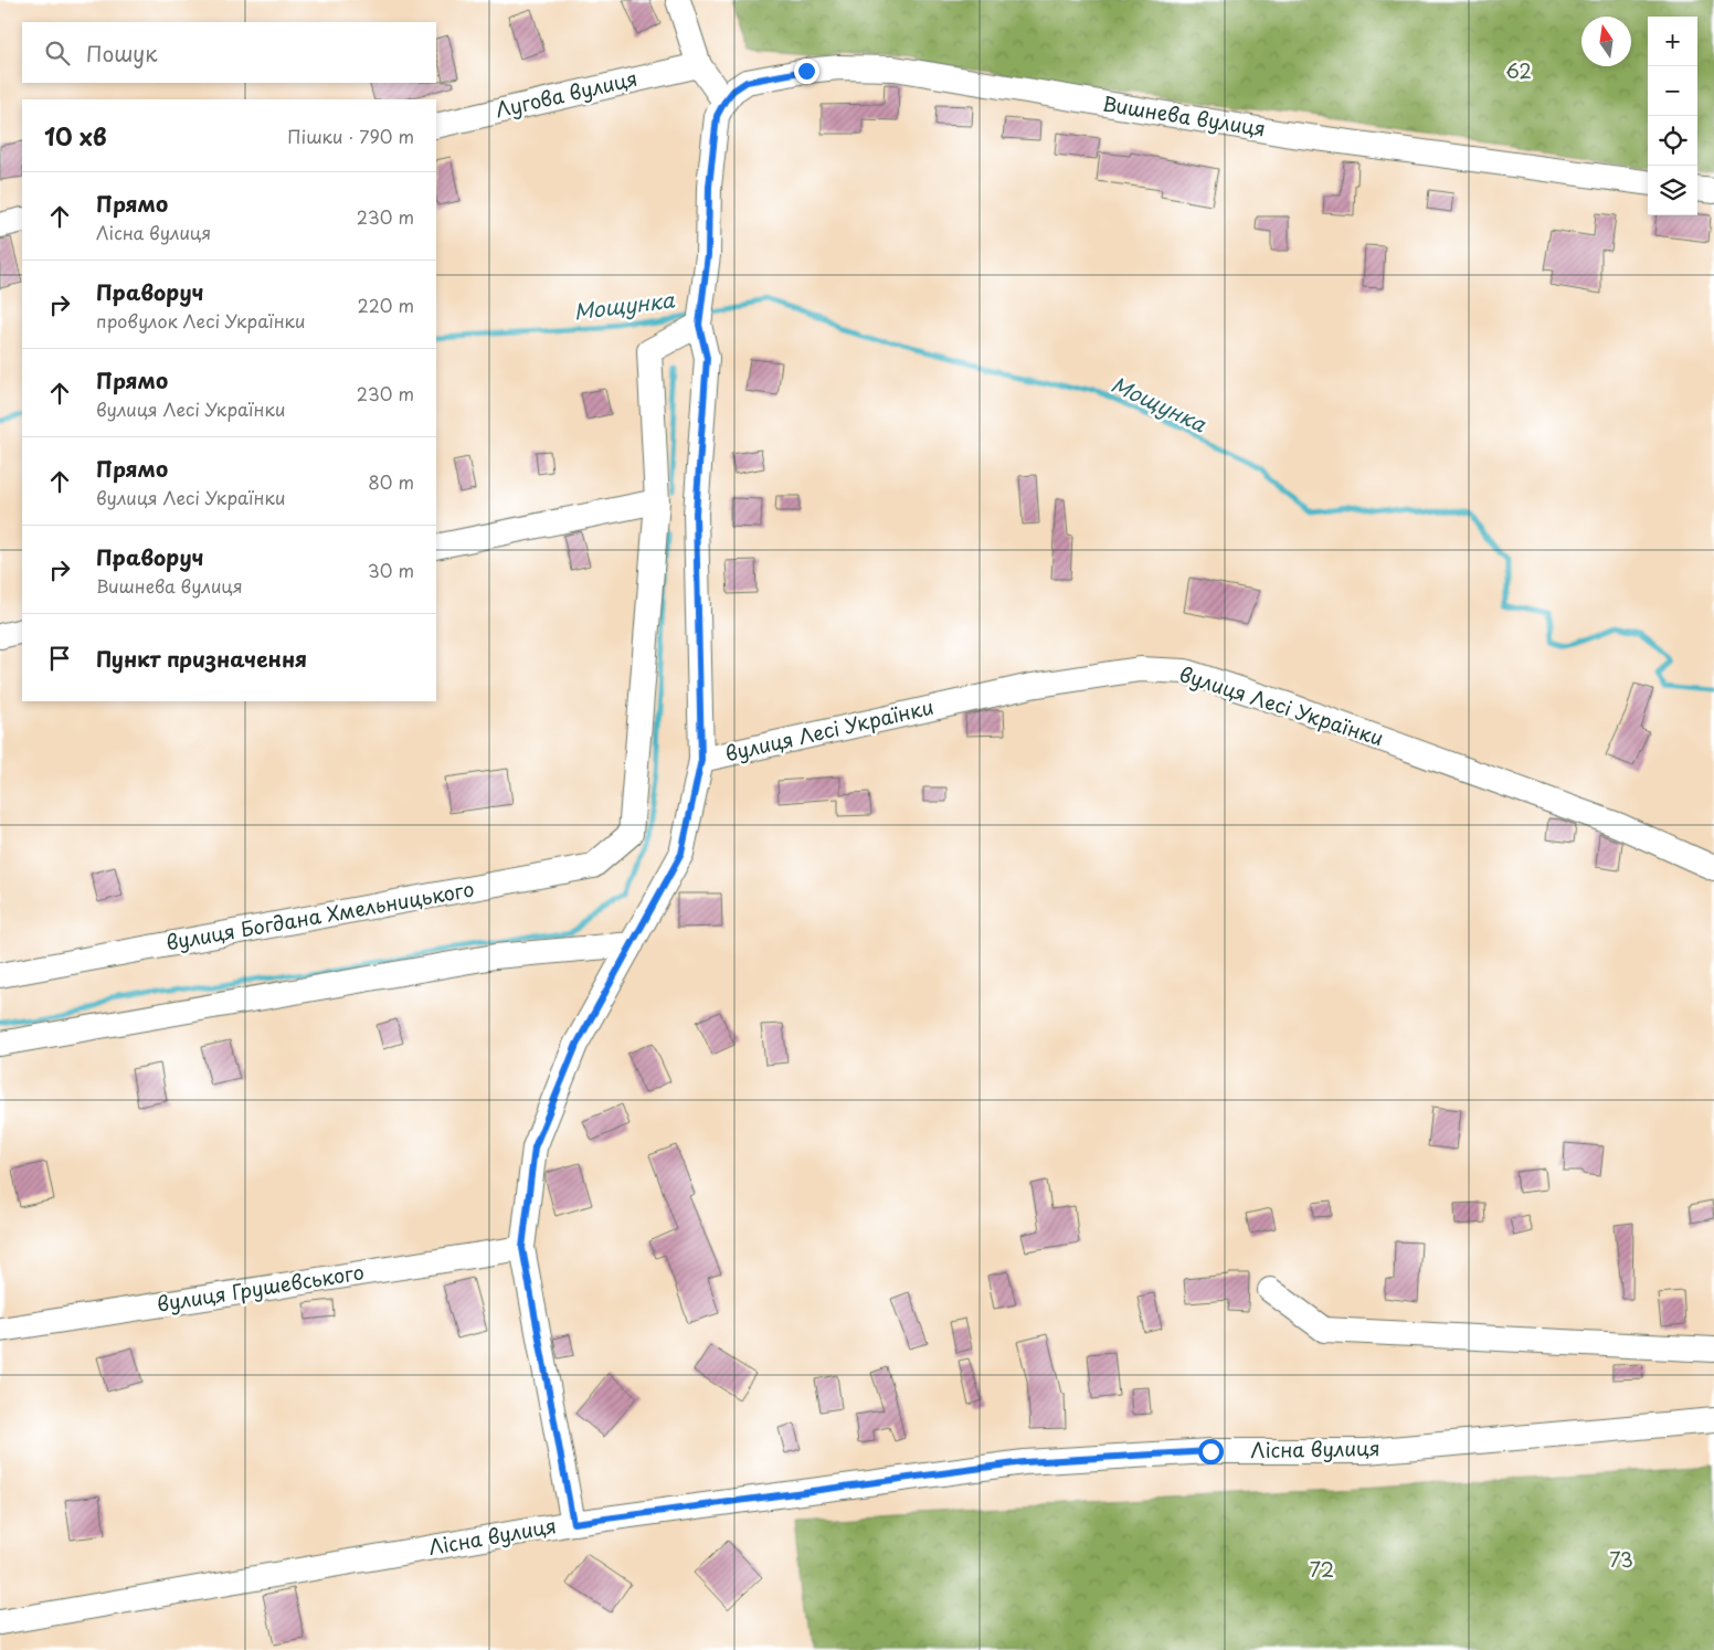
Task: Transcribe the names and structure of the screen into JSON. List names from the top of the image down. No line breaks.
{"streets":{"street":["Лугова вулиця","Вишнева вулиця","вулиця Лесі Українки","вулиця Богдана Хмельницького","вулиця Грушевського","Лісна вулиця"]},"crossings":[["Вишнева вулиця","вулиця Лесі Українки"],["вулиця Лесі Українки","вулиця Грушевського"],["вулиця Лесі Українки","Лісна вулиця"]],"water":["Мощунка"],"parks":["62","73","72"],"north":"top","page":{"map_buttons":["+","−"],"search":"Пошук","heading":["10 хв","Пішки · 790 m"],"list":[["Прямо","Лісна вулиця","230 m"],["Праворуч","провулок Лесі Українки","220 m"],["Прямо","вулиця Лесі Українки","230 m"],["Прямо","вулиця Лесі Українки","80 m"],["Праворуч","Вишнева вулиця","30 m"],"Пункт призначення"]}}
